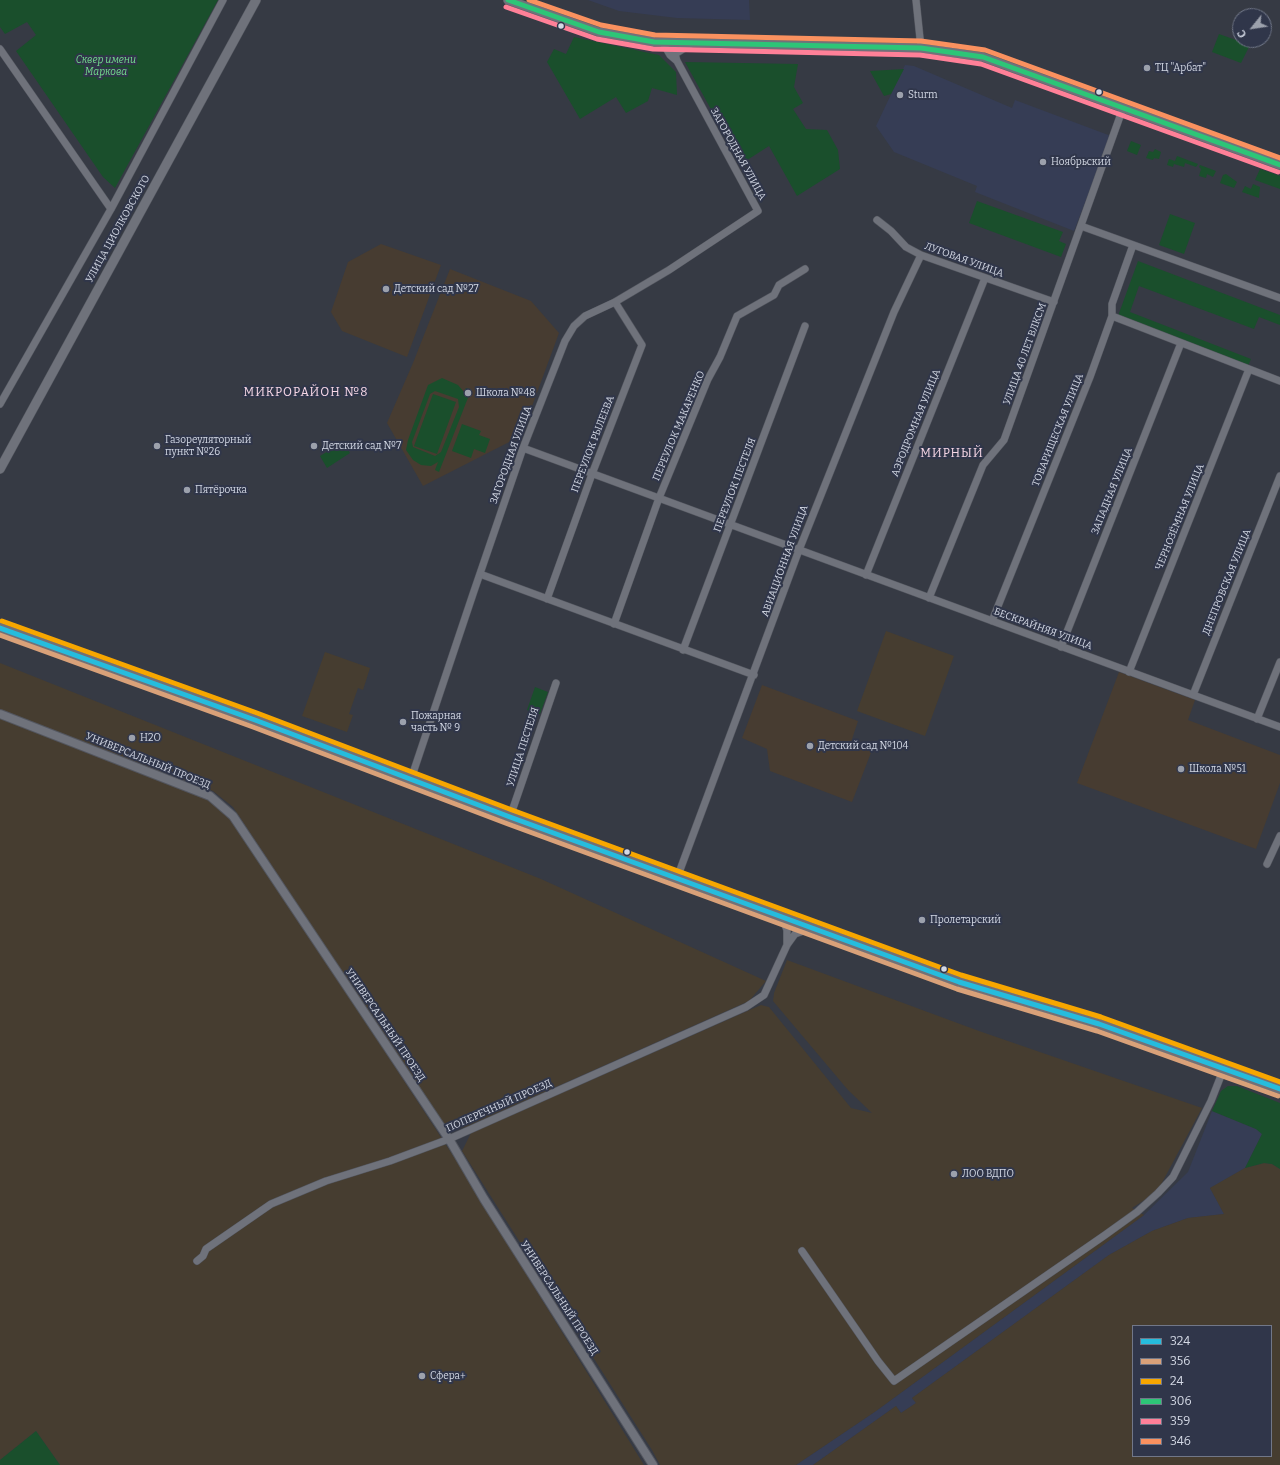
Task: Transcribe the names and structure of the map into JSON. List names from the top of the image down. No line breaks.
{"streets":{"main road":["УЛИЦА ЦИОЛКОВСКОГО"],"street":["ЗАГОРОДНАЯ УЛИЦА","ЛУГОВАЯ УЛИЦА","УЛИЦА 40 ЛЕТ ВЛКСМ","АЭРОДРОМНАЯ УЛИЦА","ПЕРЕУЛОК МАКАРЕНКО","ТОВАРИЩЕСКАЯ УЛИЦА","ПЕРЕУЛОК РЫЛЕЕВА","ПЕРЕУЛОК ПЕСТЕЛЯ","ЗАПАДНАЯ УЛИЦА","ЧЕРНОЗЁМНАЯ УЛИЦА","АВИАЦИОННАЯ УЛИЦА","ДНЕПРОВСКАЯ УЛИЦА","БЕСКРАЙНЯЯ УЛИЦА","УЛИЦА ПЕСТЕЛЯ","УНИВЕРСАЛЬНЫЙ ПРОЕЗД","ПОПЕРЕЧНЫЙ ПРОЕЗД"]},"crossings":[["ЗАГОРОДНАЯ УЛИЦА","ПЕРЕУЛОК РЫЛЕЕВА"],["ЗАГОРОДНАЯ УЛИЦА","БЕСКРАЙНЯЯ УЛИЦА"],["ЛУГОВАЯ УЛИЦА","УЛИЦА 40 ЛЕТ ВЛКСМ"],["ЛУГОВАЯ УЛИЦА","АЭРОДРОМНАЯ УЛИЦА"],["ЛУГОВАЯ УЛИЦА","АВИАЦИОННАЯ УЛИЦА"],["УЛИЦА 40 ЛЕТ ВЛКСМ","БЕСКРАЙНЯЯ УЛИЦА"],["АЭРОДРОМНАЯ УЛИЦА","БЕСКРАЙНЯЯ УЛИЦА"],["ПЕРЕУЛОК МАКАРЕНКО","БЕСКРАЙНЯЯ УЛИЦА"],["ТОВАРИЩЕСКАЯ УЛИЦА","БЕСКРАЙНЯЯ УЛИЦА"],["ПЕРЕУЛОК РЫЛЕЕВА","БЕСКРАЙНЯЯ УЛИЦА"],["ПЕРЕУЛОК ПЕСТЕЛЯ","БЕСКРАЙНЯЯ УЛИЦА"],["ЗАПАДНАЯ УЛИЦА","БЕСКРАЙНЯЯ УЛИЦА"],["ЧЕРНОЗЁМНАЯ УЛИЦА","БЕСКРАЙНЯЯ УЛИЦА"],["АВИАЦИОННАЯ УЛИЦА","БЕСКРАЙНЯЯ УЛИЦА"],["ДНЕПРОВСКАЯ УЛИЦА","БЕСКРАЙНЯЯ УЛИЦА"],["УНИВЕРСАЛЬНЫЙ ПРОЕЗД","ПОПЕРЕЧНЫЙ ПРОЕЗД"]],"districts":["МИКРОРАЙОН №8","МИРНЫЙ"],"parks":["Сквер имени Маркова"],"places":["ТЦ \"Арбат\"","Sturm","Ноябрьский","Детский сад №27","Школа №48","Газореуляторный пункт №26","Детский сад №7","Пятёрочка","Пожарная часть № 9","Н2О","Детский сад №104","Школа №51","Пролетарский","ЛОО ВДПО","Сфера+"],"lines":["transit line 306","transit line 346","transit line 359","transit line 24","transit line 324","transit line 356"],"legend":["324","356","24","306","359","346"],"north":"bottom left"}
